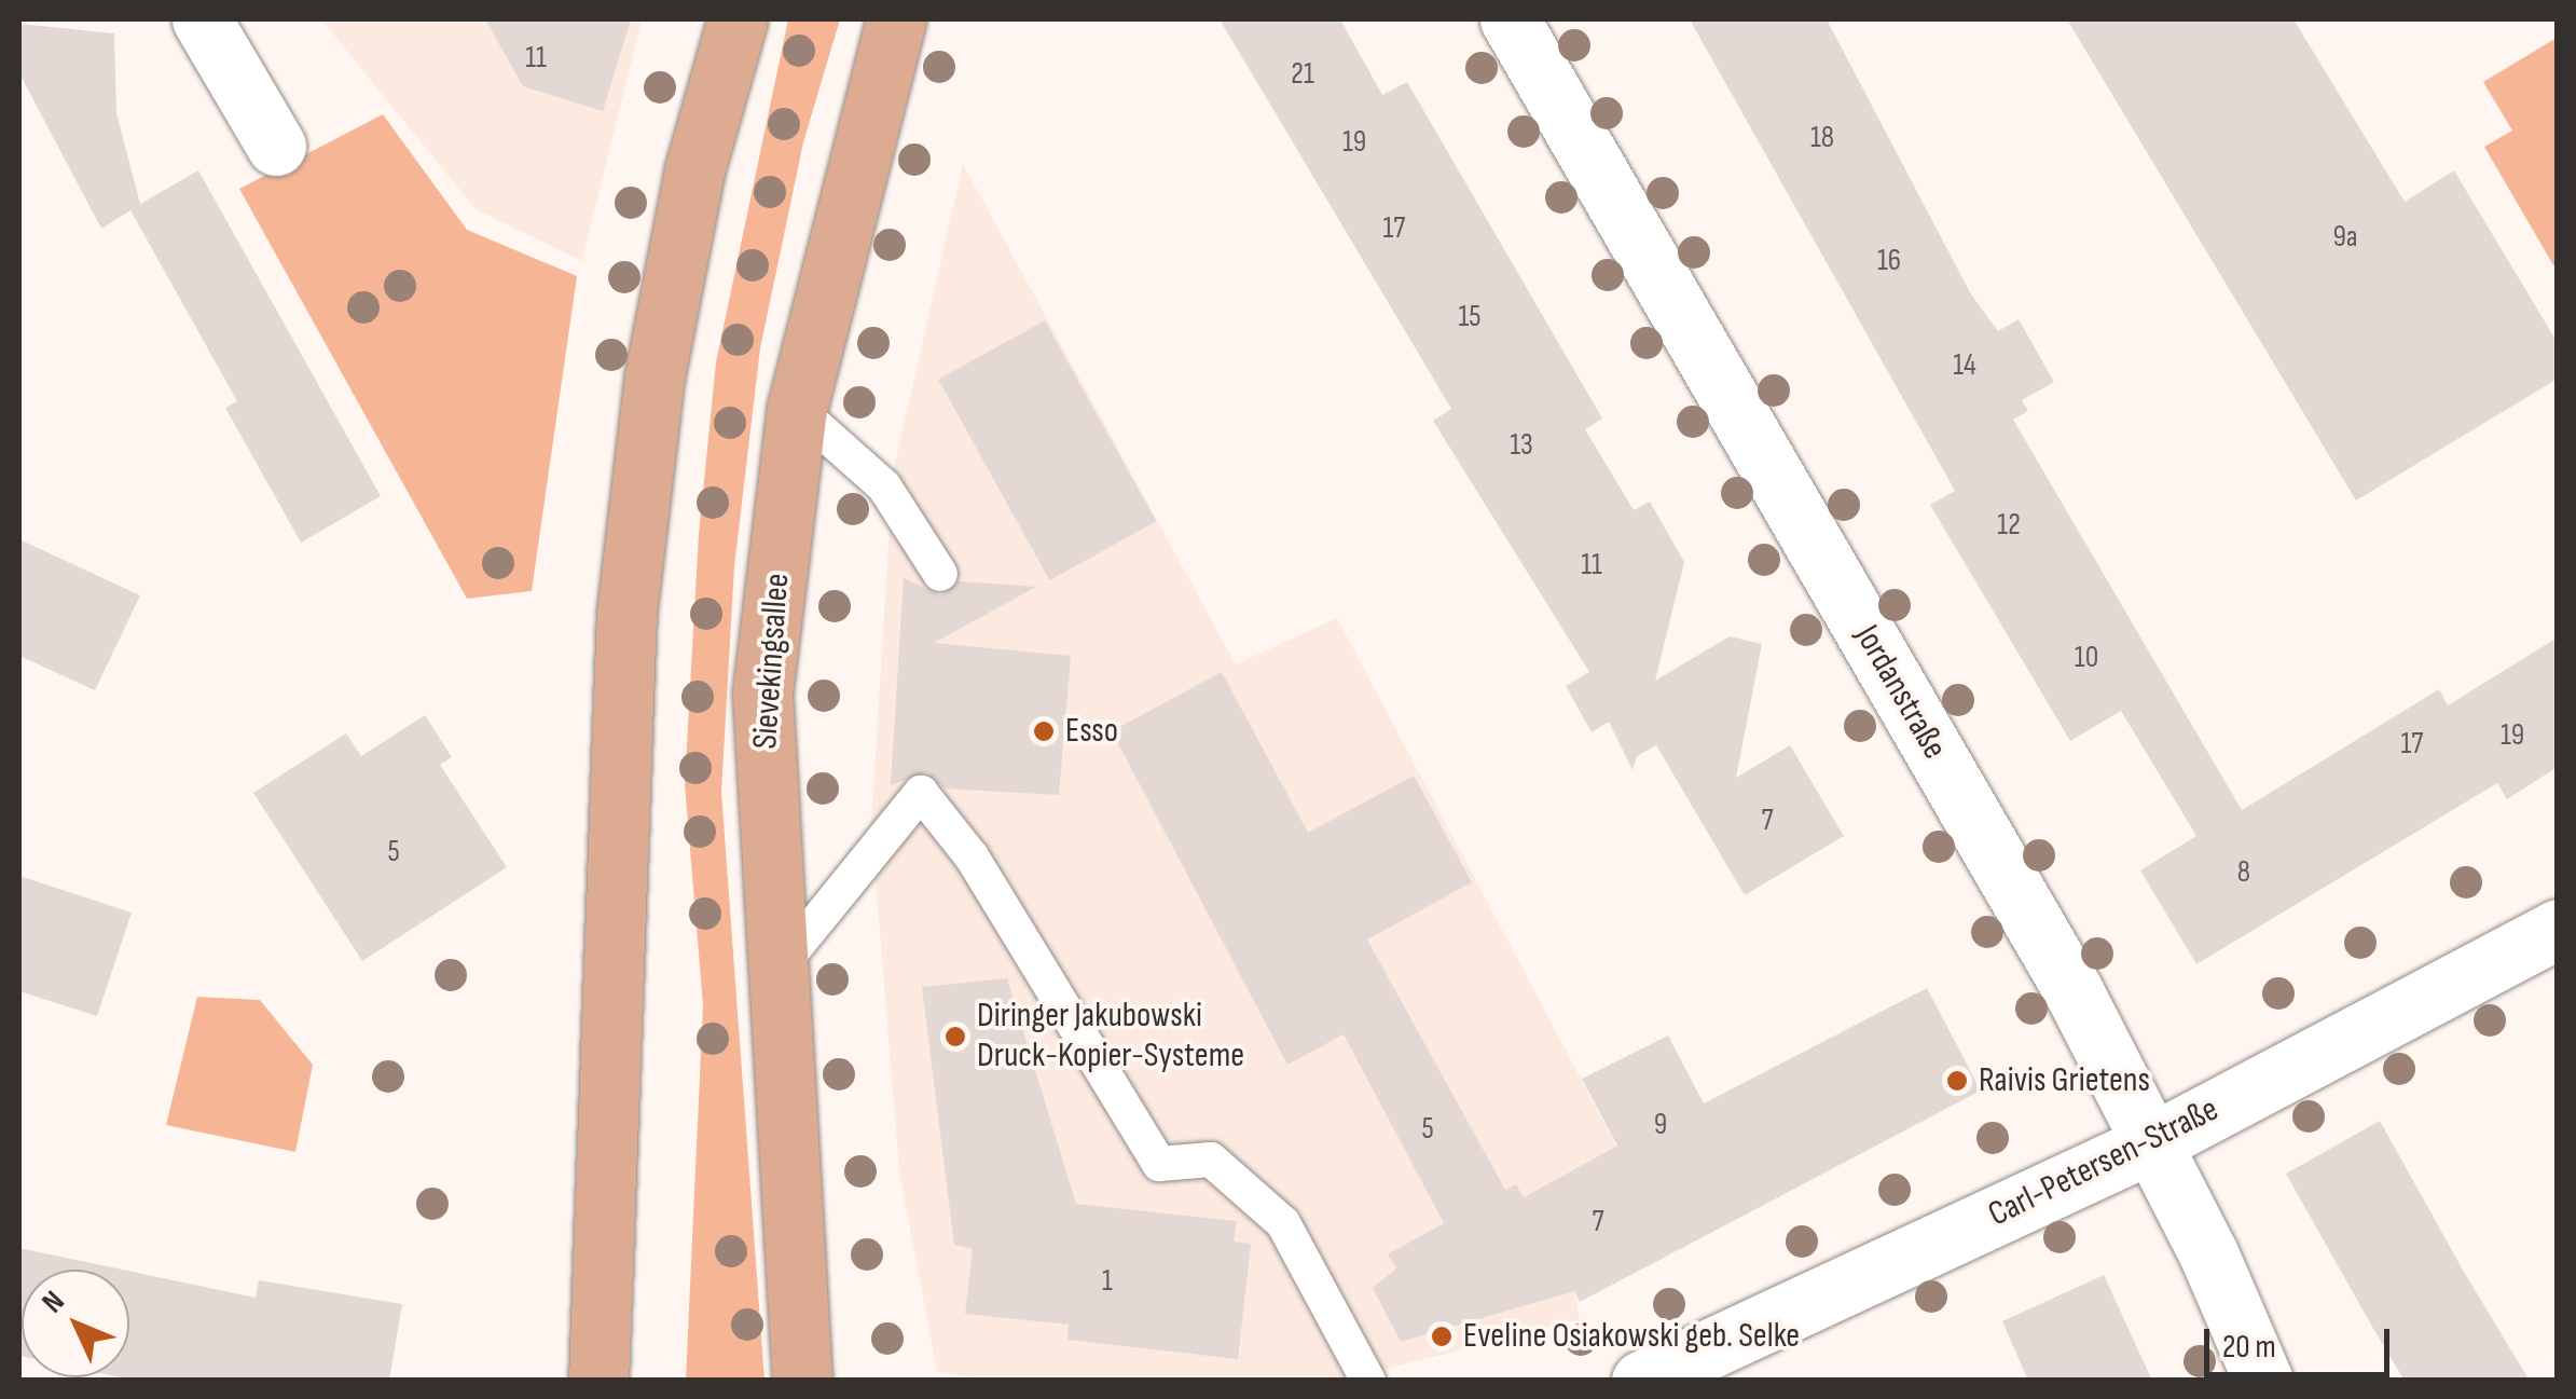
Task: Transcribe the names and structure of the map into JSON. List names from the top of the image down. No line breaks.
{"streets":{"main road":["Sievekingsallee"],"street":["Jordanstraße","Carl-Petersen-Straße"]},"crossings":[["Jordanstraße","Carl-Petersen-Straße"]],"places":["Esso","Diringer Jakubowski Druck-Kopier-Systeme","Raivis Grietens","Eveline Osiakowski geb. Selke"],"house_numbers":["11","21","18","19","17","9a","16","15","14","13","12","11","10","19","17","7","5","8","9","5","7","1"],"scale_bar":"20 m","north":"top left"}
